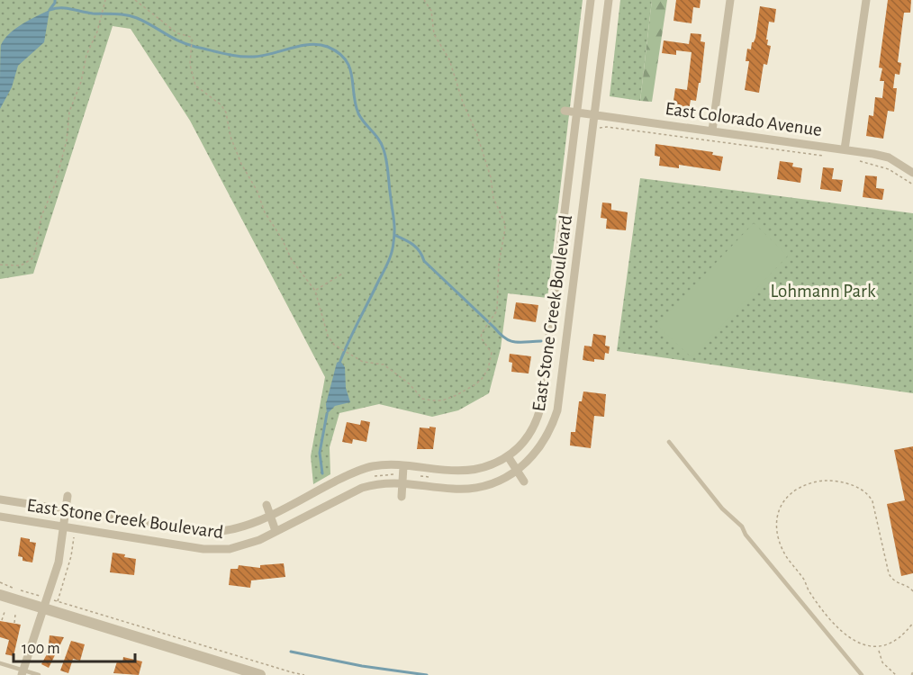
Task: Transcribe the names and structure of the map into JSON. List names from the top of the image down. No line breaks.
{"streets":{"street":["East Colorado Avenue","East Stone Creek Boulevard"]},"crossings":[["East Colorado Avenue","East Stone Creek Boulevard"]],"parks":["Lohmann Park"],"scale_bar":"100 m"}
